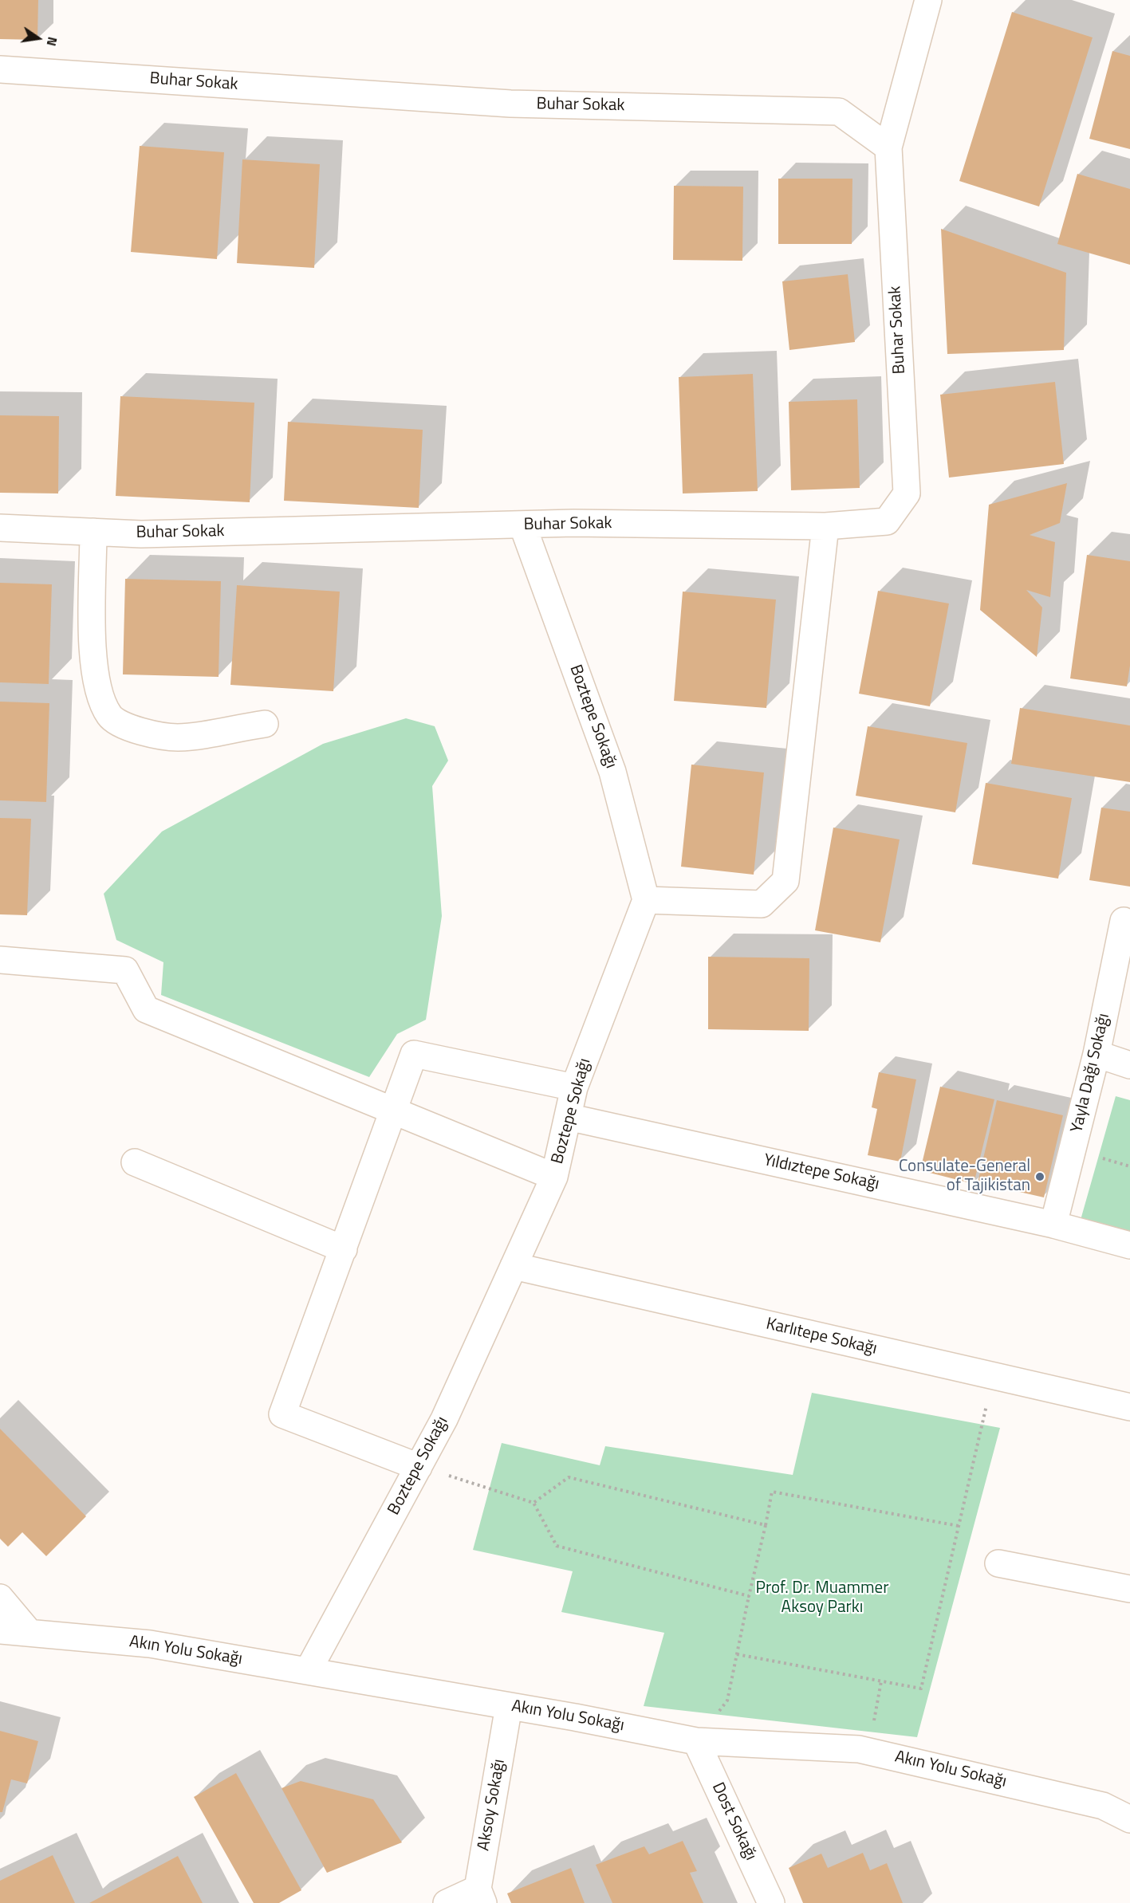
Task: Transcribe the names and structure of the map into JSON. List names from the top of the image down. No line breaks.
{"streets":{"street":["Buhar Sokak","Boztepe Sokağı","Yayla Dağı Sokağı","Yıldıztepe Sokağı","Karlıtepe Sokağı","Akın Yolu Sokağı","Aksoy Sokağı","Dost Sokağı"]},"crossings":[["Buhar Sokak","Boztepe Sokağı"],["Boztepe Sokağı","Yıldıztepe Sokağı"],["Boztepe Sokağı","Karlıtepe Sokağı"],["Boztepe Sokağı","Akın Yolu Sokağı"],["Yayla Dağı Sokağı","Yıldıztepe Sokağı"],["Akın Yolu Sokağı","Aksoy Sokağı"],["Akın Yolu Sokağı","Dost Sokağı"]],"parks":["Prof. Dr. Muammer Aksoy Parkı"],"places":["Consulate-General of Tajikistan"],"north":"right"}
